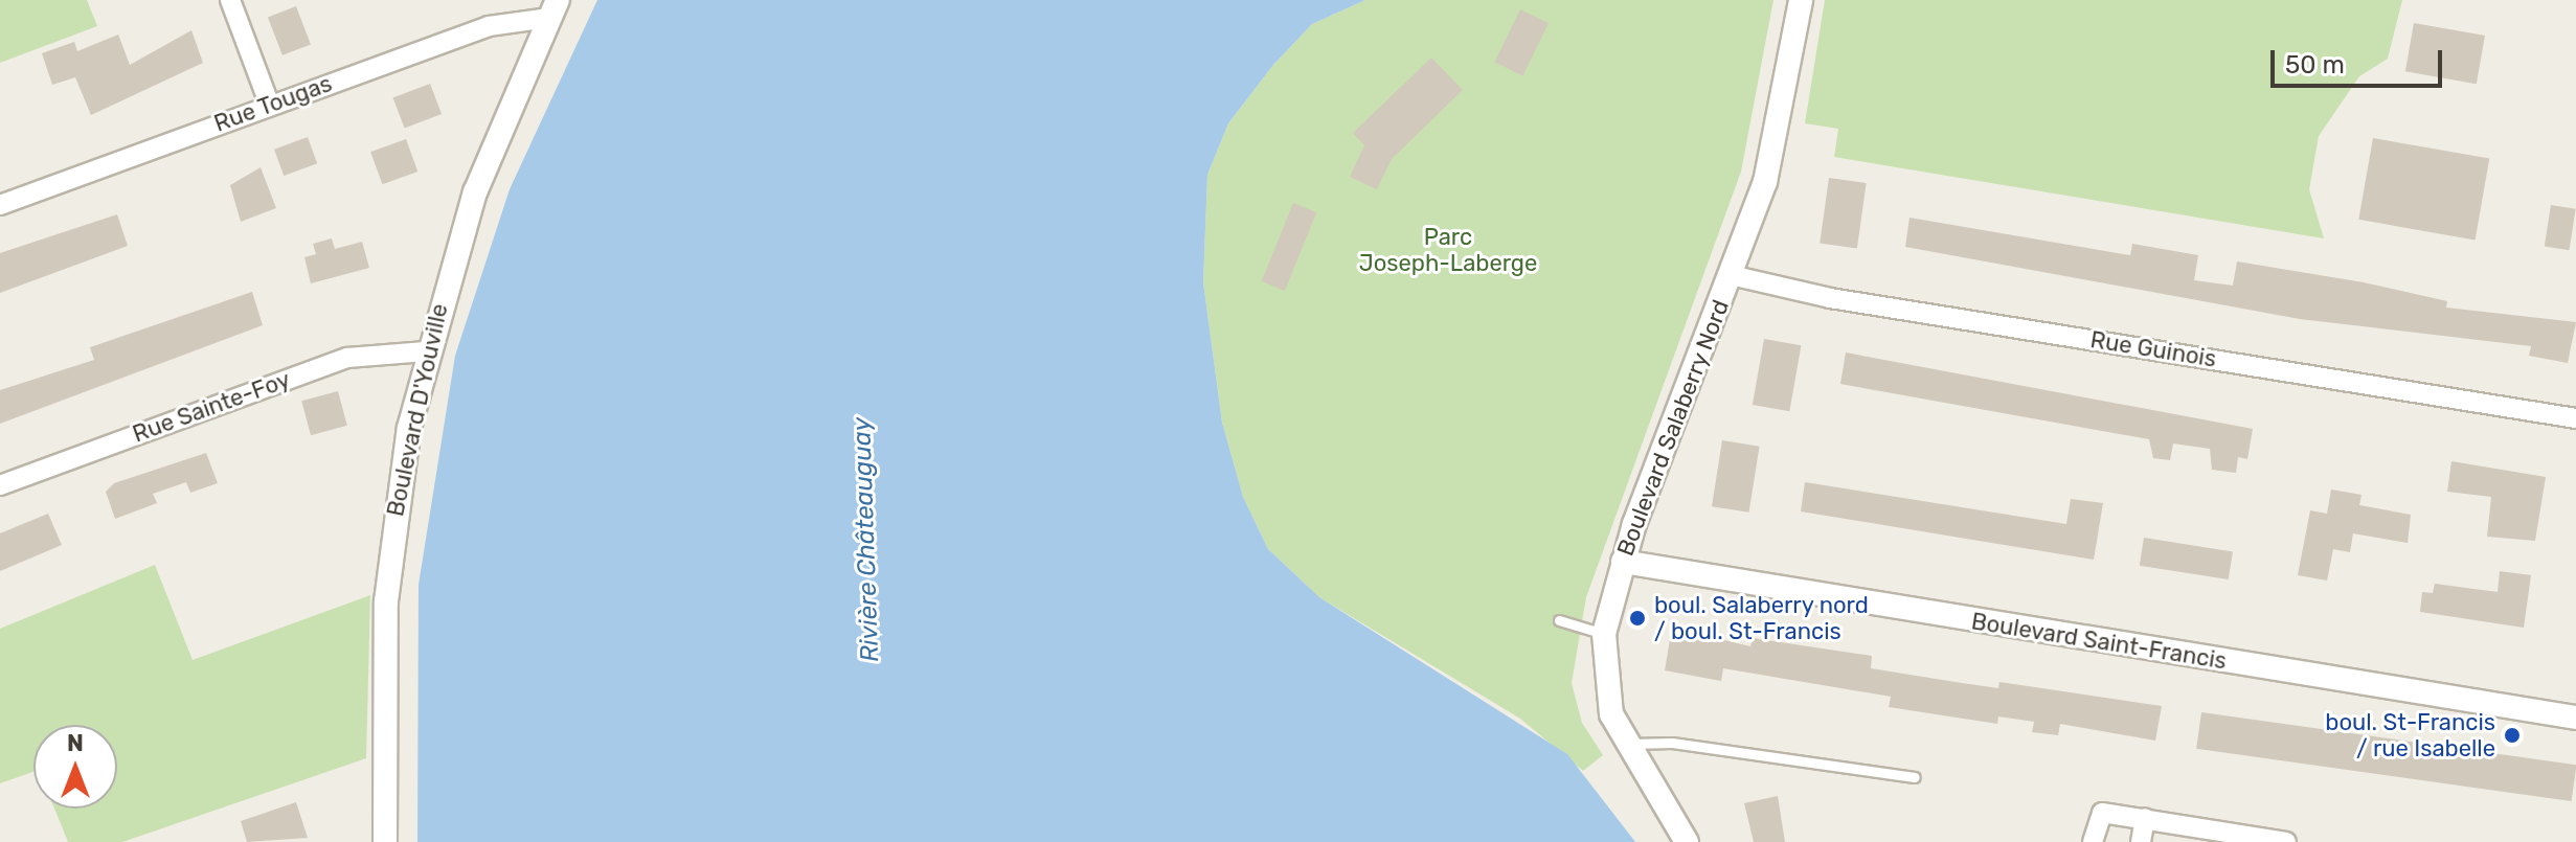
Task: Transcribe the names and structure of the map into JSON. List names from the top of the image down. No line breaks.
{"streets":{"street":["Rue Tougas","Rue Guinois","Rue Sainte-Foy","Boulevard D'Youville","Boulevard Salaberry Nord","Boulevard Saint-Francis"]},"crossings":[["Rue Tougas","Boulevard D'Youville"],["Rue Guinois","Boulevard Salaberry Nord"],["Rue Sainte-Foy","Boulevard D'Youville"],["Boulevard Salaberry Nord","Boulevard Saint-Francis"]],"water":["Rivière Châteauguay"],"parks":["Parc Joseph-Laberge"],"places":["boul. Salaberry nord / boul. St-Francis","boul. St-Francis / rue Isabelle"],"scale_bar":"50 m","north":"top"}
